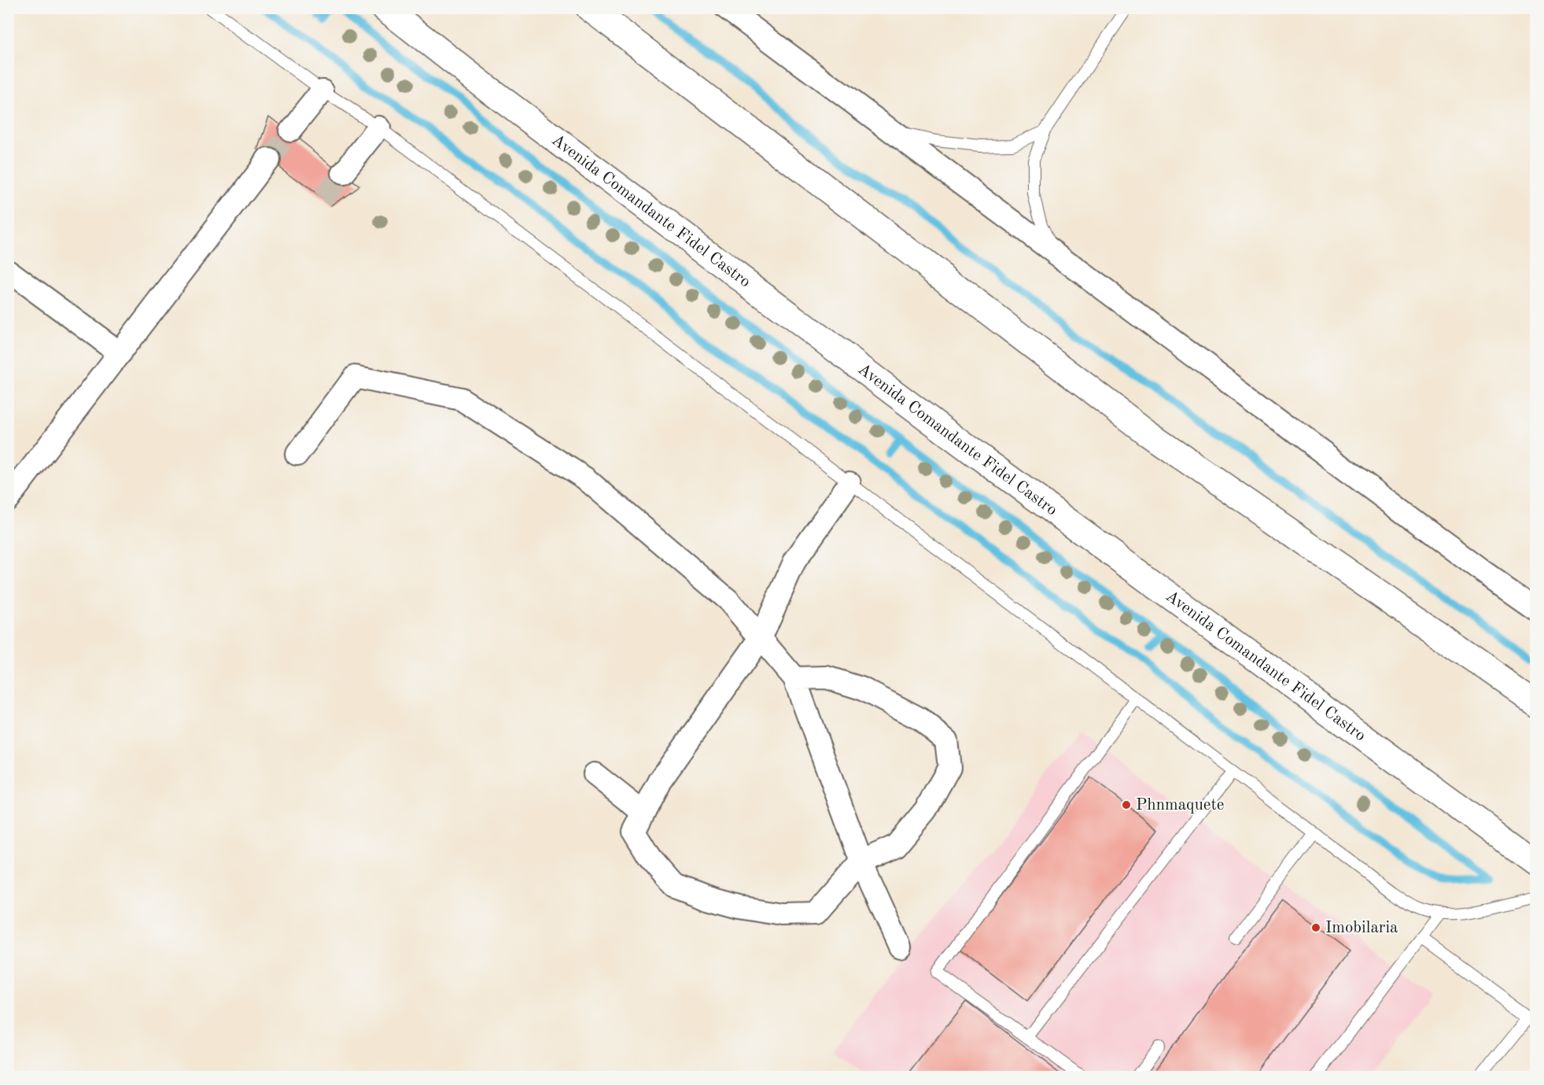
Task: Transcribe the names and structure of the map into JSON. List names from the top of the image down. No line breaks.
{"streets":{"highway":["Avenida Comandante Fidel Castro"]},"places":["Phnmaquete","Imobilaria"]}
